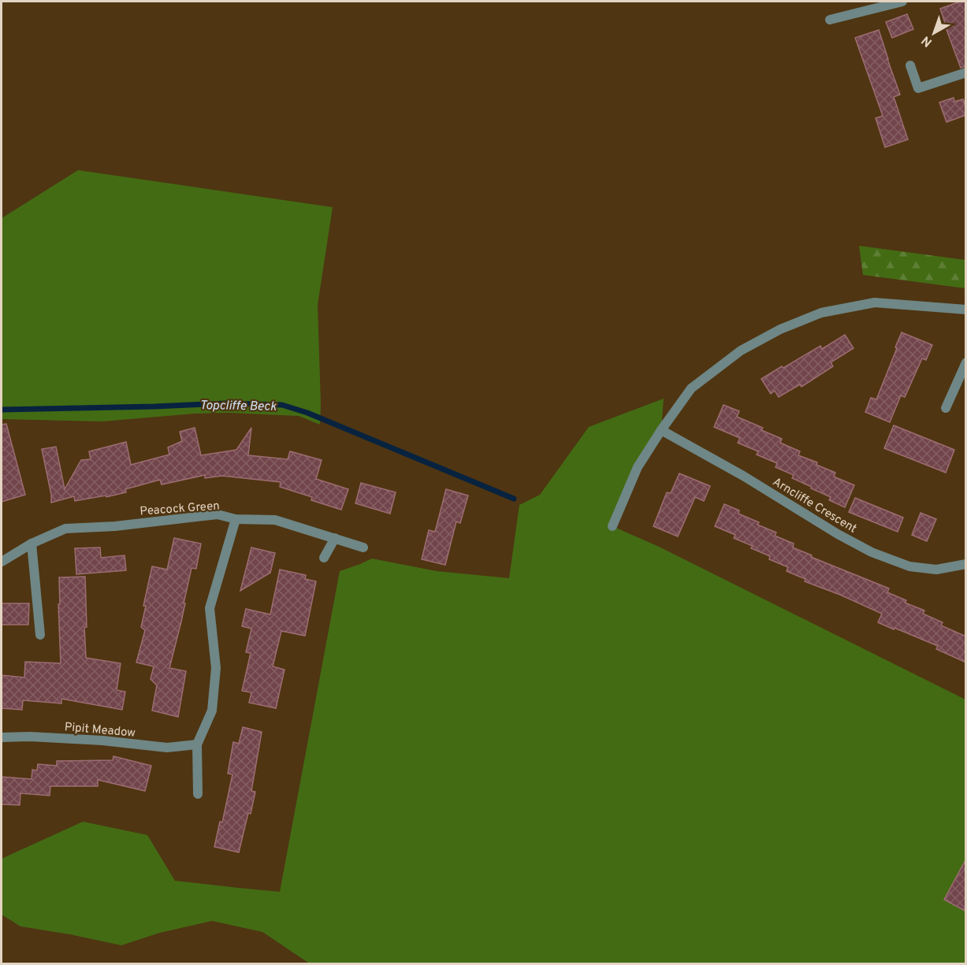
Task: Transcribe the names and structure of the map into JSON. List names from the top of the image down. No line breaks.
{"streets":{"street":["Arncliffe Crescent","Peacock Green","Pipit Meadow"]},"water":["Topcliffe Beck"],"north":"bottom left"}
